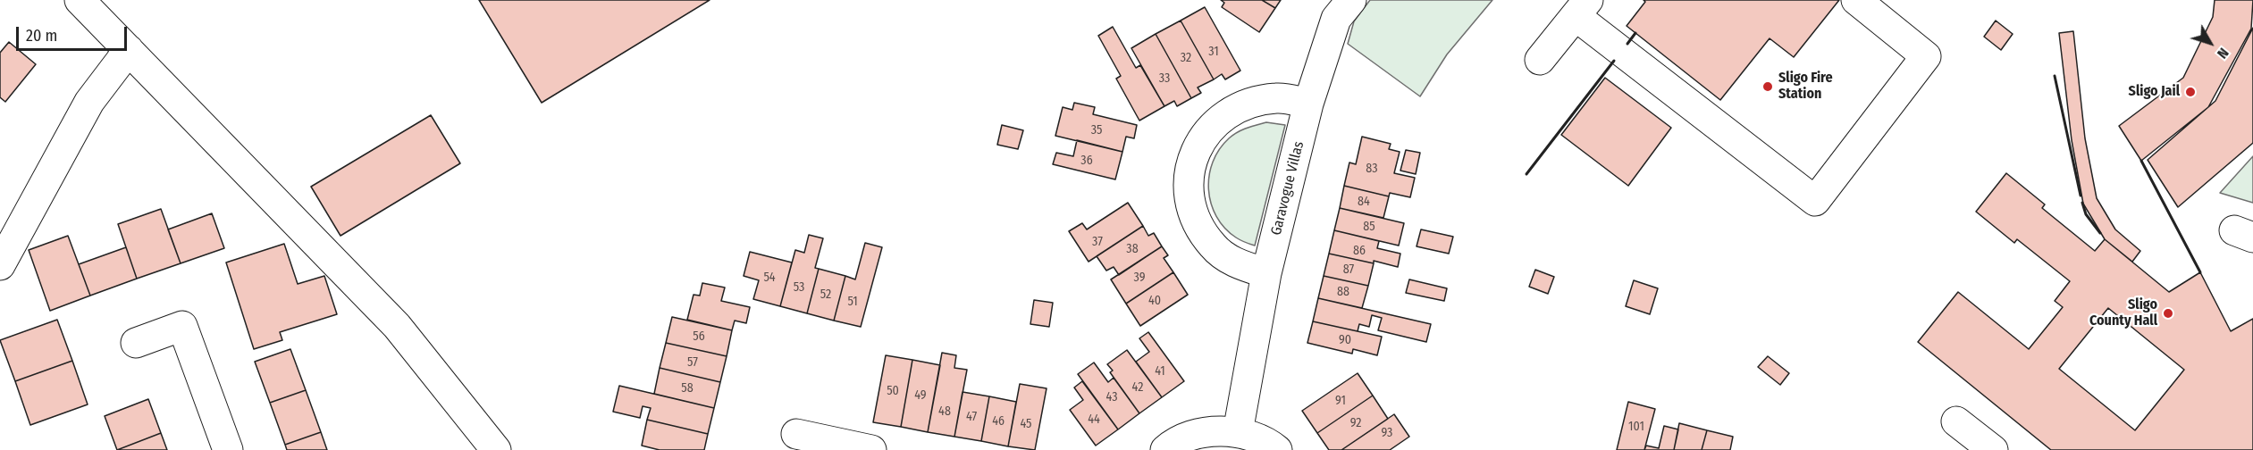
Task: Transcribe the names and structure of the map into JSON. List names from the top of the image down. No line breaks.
{"streets":{"street":["Garavogue Villas"]},"places":["Sligo Fire Station","Sligo Jail","Sligo County Hall"],"house_numbers":["31","32","33","35","36","83","84","85","37","38","86","87","54","39","53","88","52","40","51","56","90","57","41","42","58","50","49","43","91","48","47","44","46","92","45","101","93"],"scale_bar":"20 m","north":"bottom right"}
